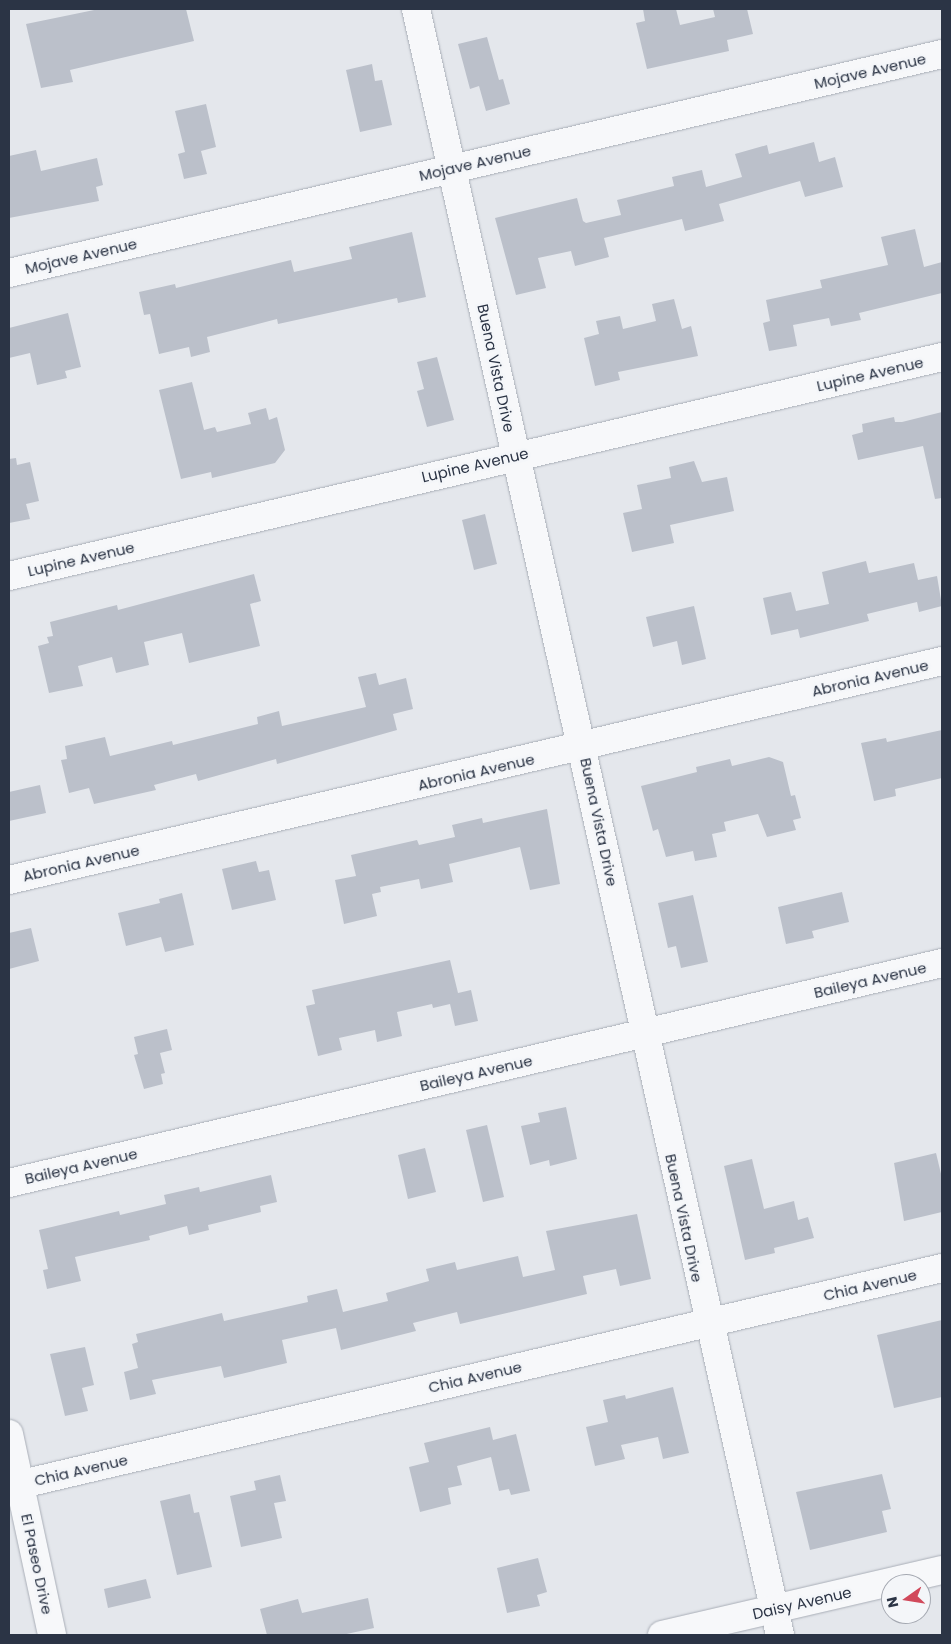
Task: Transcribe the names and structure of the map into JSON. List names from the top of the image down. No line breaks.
{"streets":{"street":["Mojave Avenue","Buena Vista Drive","Lupine Avenue","Abronia Avenue","Baileya Avenue","Chia Avenue","El Paseo Drive","Daisy Avenue"]},"crossings":[["Mojave Avenue","Buena Vista Drive"],["Buena Vista Drive","Lupine Avenue"],["Buena Vista Drive","Abronia Avenue"],["Buena Vista Drive","Baileya Avenue"],["Buena Vista Drive","Chia Avenue"],["Buena Vista Drive","Daisy Avenue"],["Chia Avenue","El Paseo Drive"]],"north":"left"}
